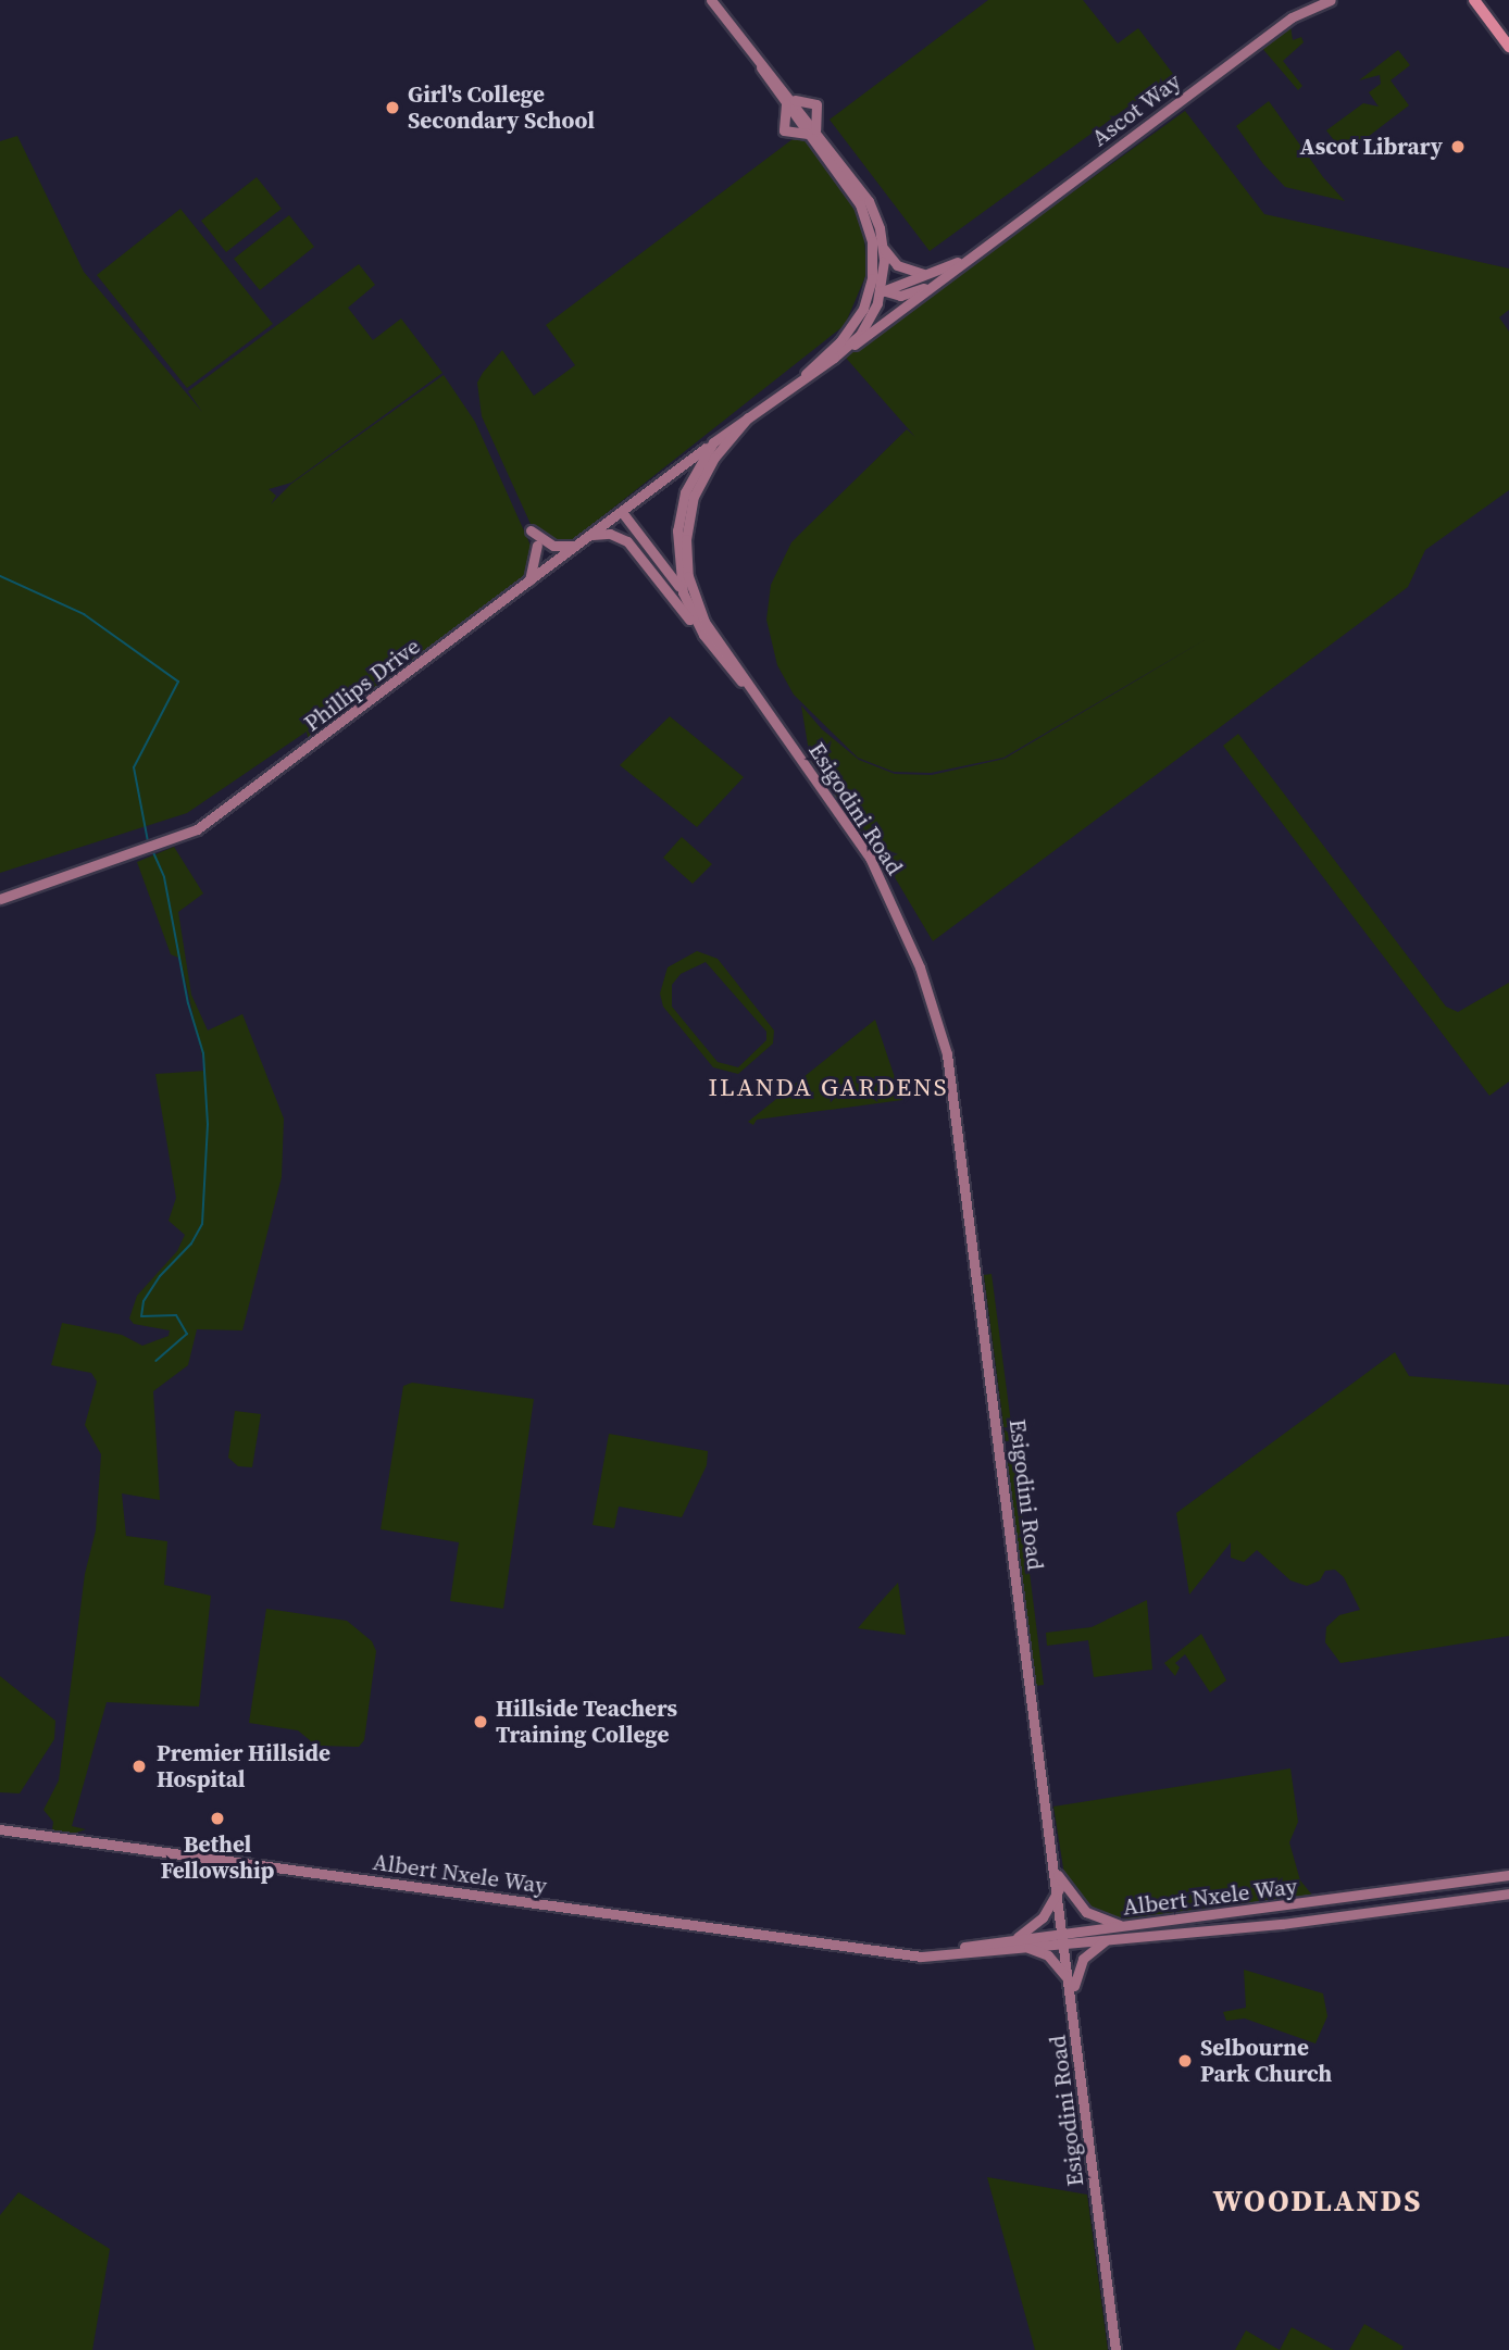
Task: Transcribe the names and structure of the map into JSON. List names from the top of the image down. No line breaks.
{"streets":{"main road":["Ascot Way","Phillips Drive","Esigodini Road","Albert Nxele Way"]},"crossings":[["Ascot Way","Esigodini Road"],["Phillips Drive","Esigodini Road"],["Esigodini Road","Albert Nxele Way"]],"districts":["ILANDA GARDENS","WOODLANDS"],"places":["Girl's College Secondary School","Ascot Library","Hillside Teachers Training College","Premier Hillside Hospital","Bethel Fellowship","Selbourne Park Church"]}
